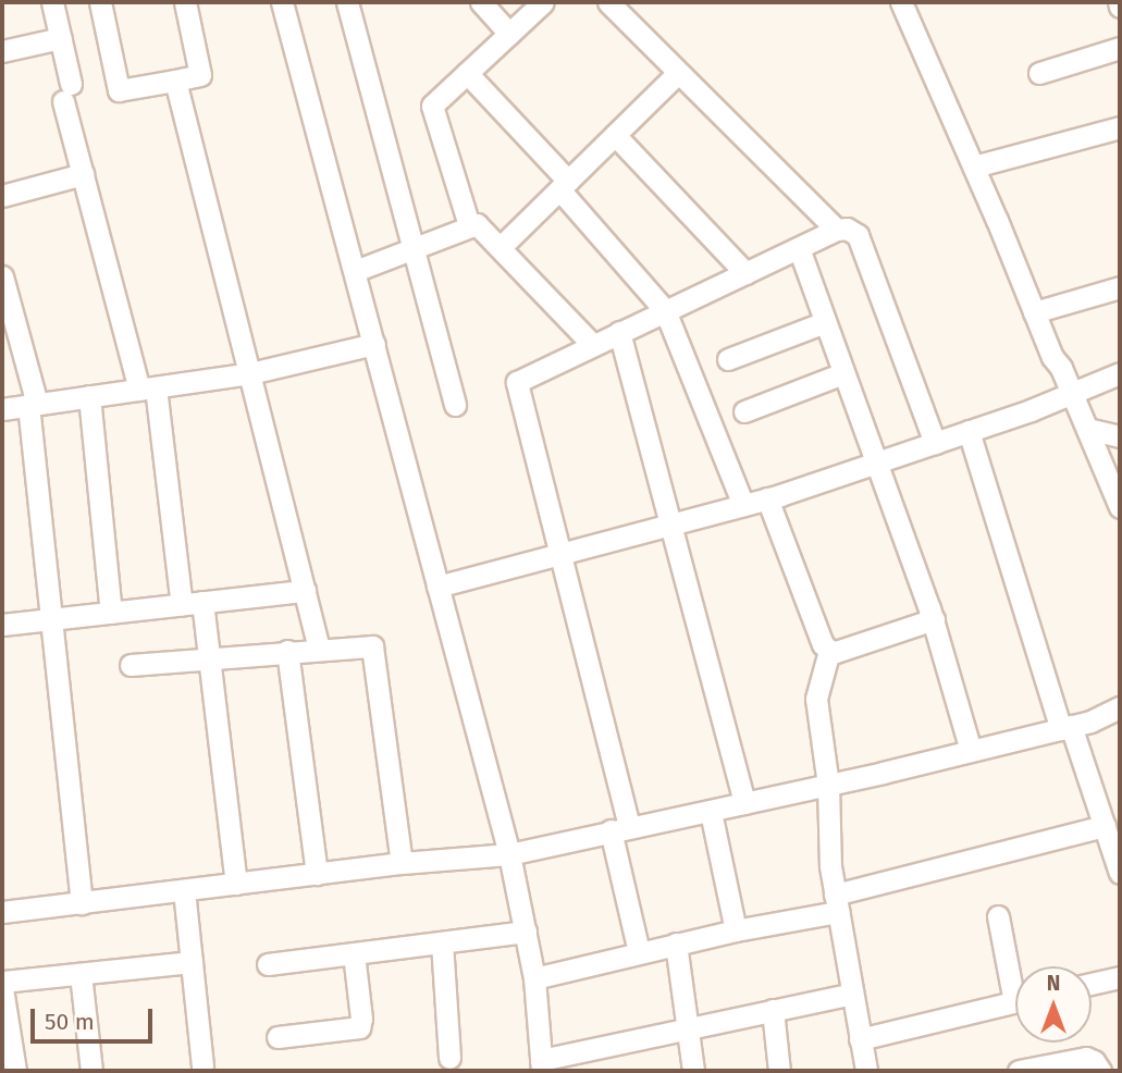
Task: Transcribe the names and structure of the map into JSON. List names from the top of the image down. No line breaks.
{"scale_bar":"50 m","north":"top"}
